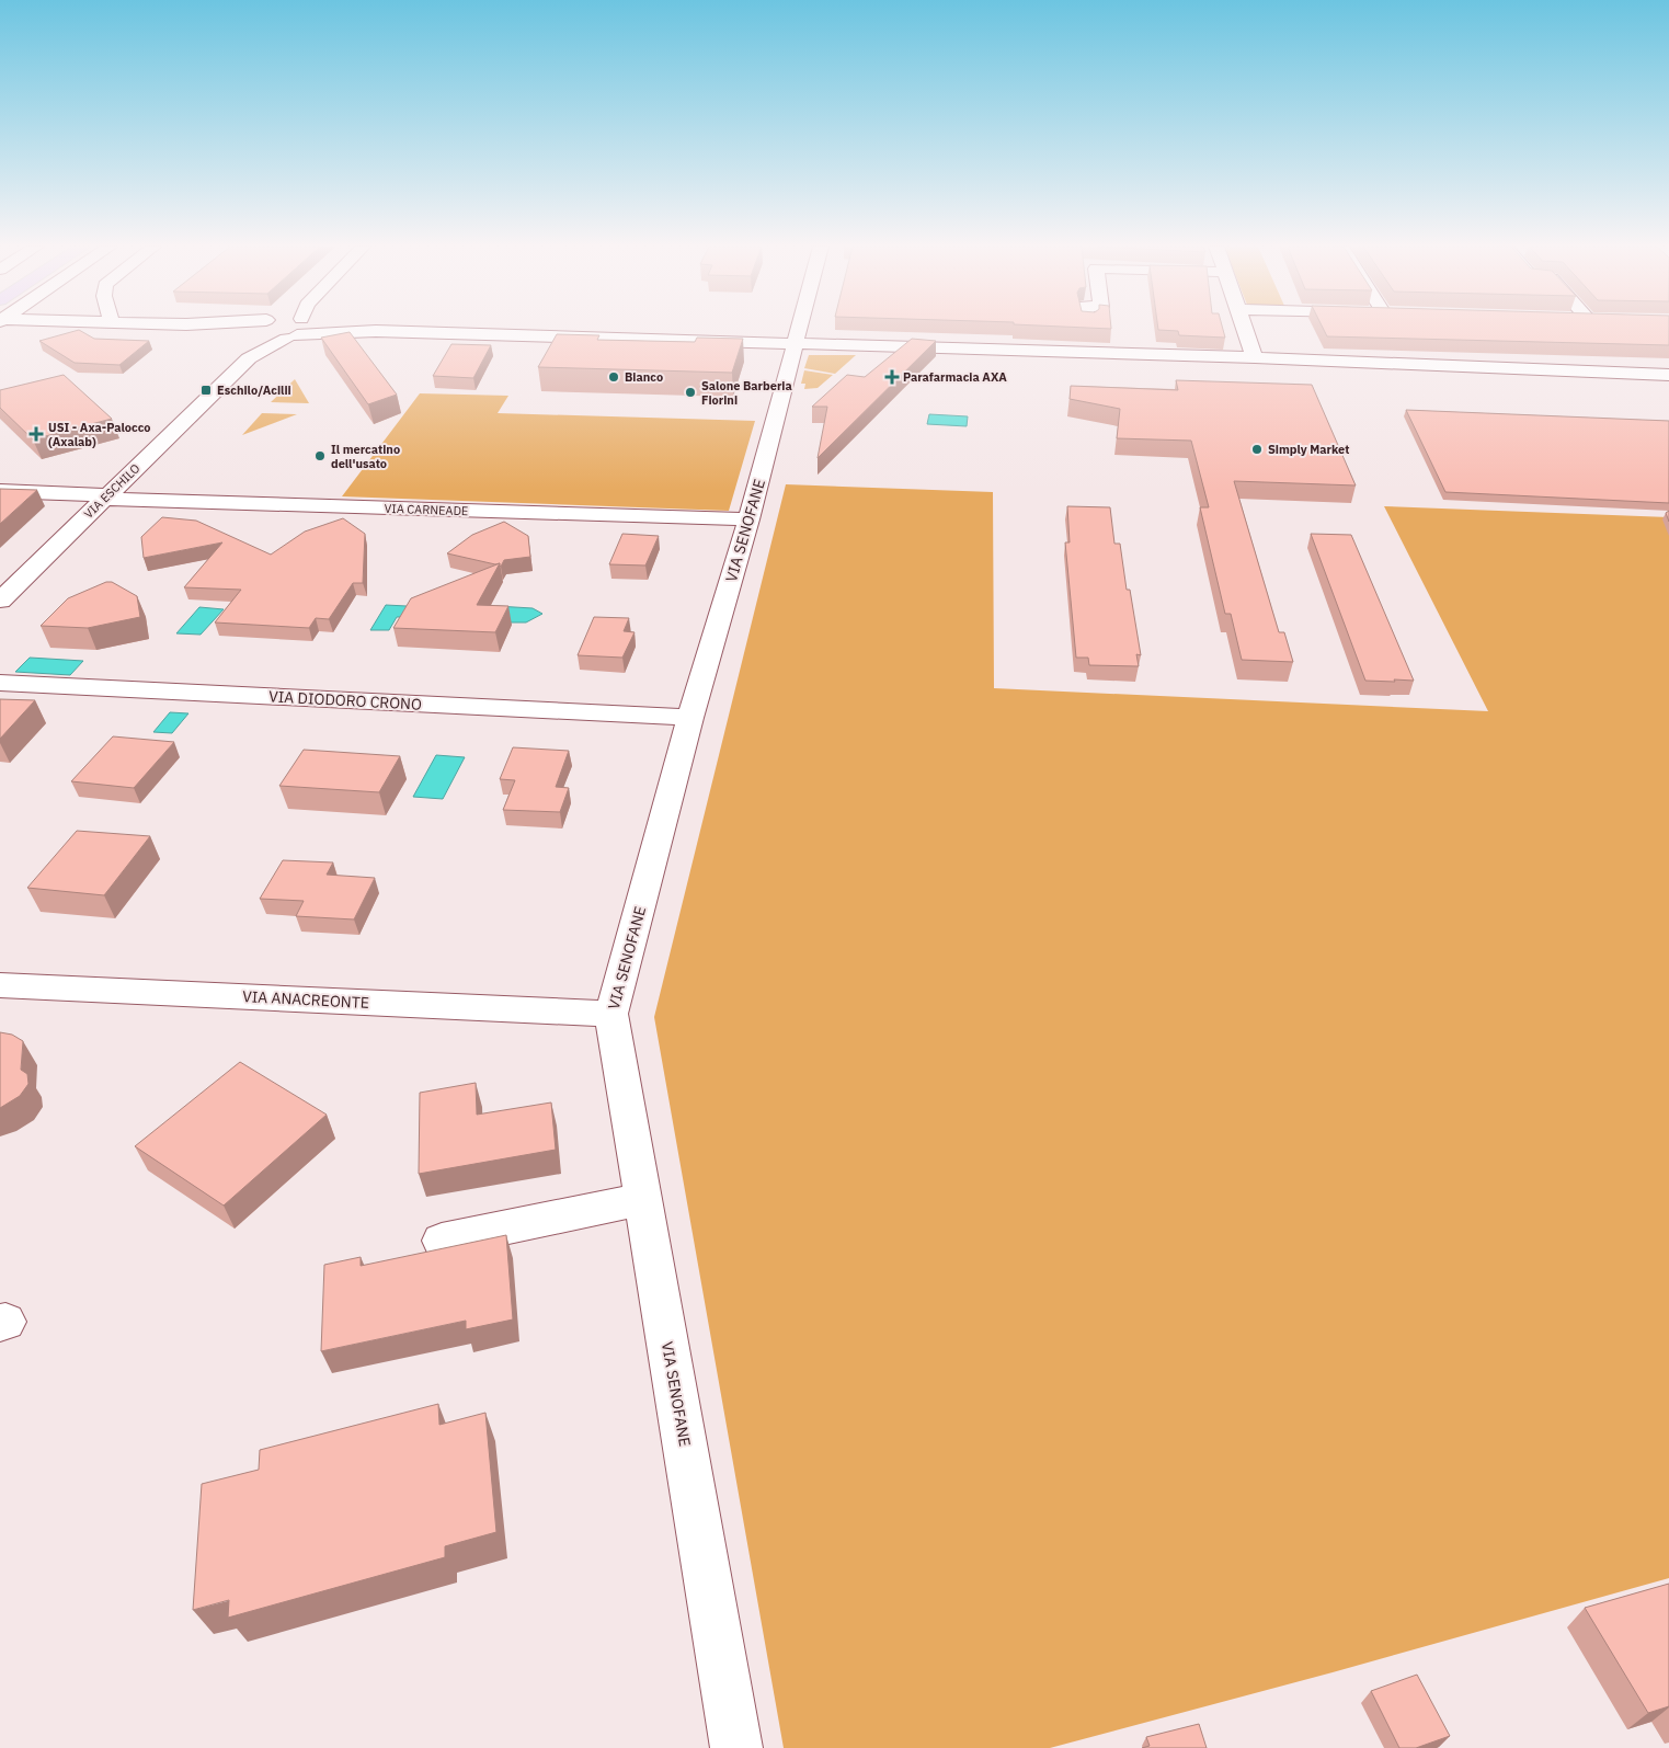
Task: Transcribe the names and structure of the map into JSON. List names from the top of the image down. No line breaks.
{"streets":{"street":["VIA ESCHILO","VIA CARNEADE","VIA SENOFANE","VIA DIODORO CRONO","VIA ANACREONTE"]},"crossings":[["VIA ESCHILO","VIA CARNEADE"],["VIA CARNEADE","VIA SENOFANE"],["VIA SENOFANE","VIA DIODORO CRONO"],["VIA SENOFANE","VIA ANACREONTE"]],"places":{"other":["Bianco","Salone Barberia Fiorini","Simply Market","Il mercatino dell'usato"],"health":["Parafarmacia AXA","USI - Axa-Palocco (Axalab)"],"transit":["Eschilo/Acilii"]}}
